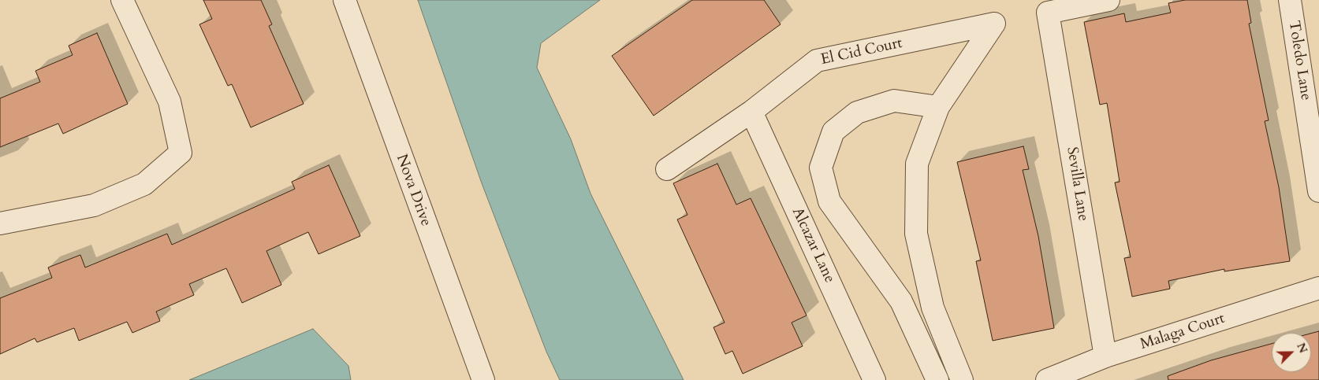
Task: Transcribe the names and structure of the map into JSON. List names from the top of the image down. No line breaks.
{"streets":{"street":["El Cid Court","Toledo Lane","Sevilla Lane","Nova Drive","Alcazar Lane","Malaga Court"]},"crossings":[["El Cid Court","Alcazar Lane"],["Sevilla Lane","Malaga Court"]],"north":"top right"}
